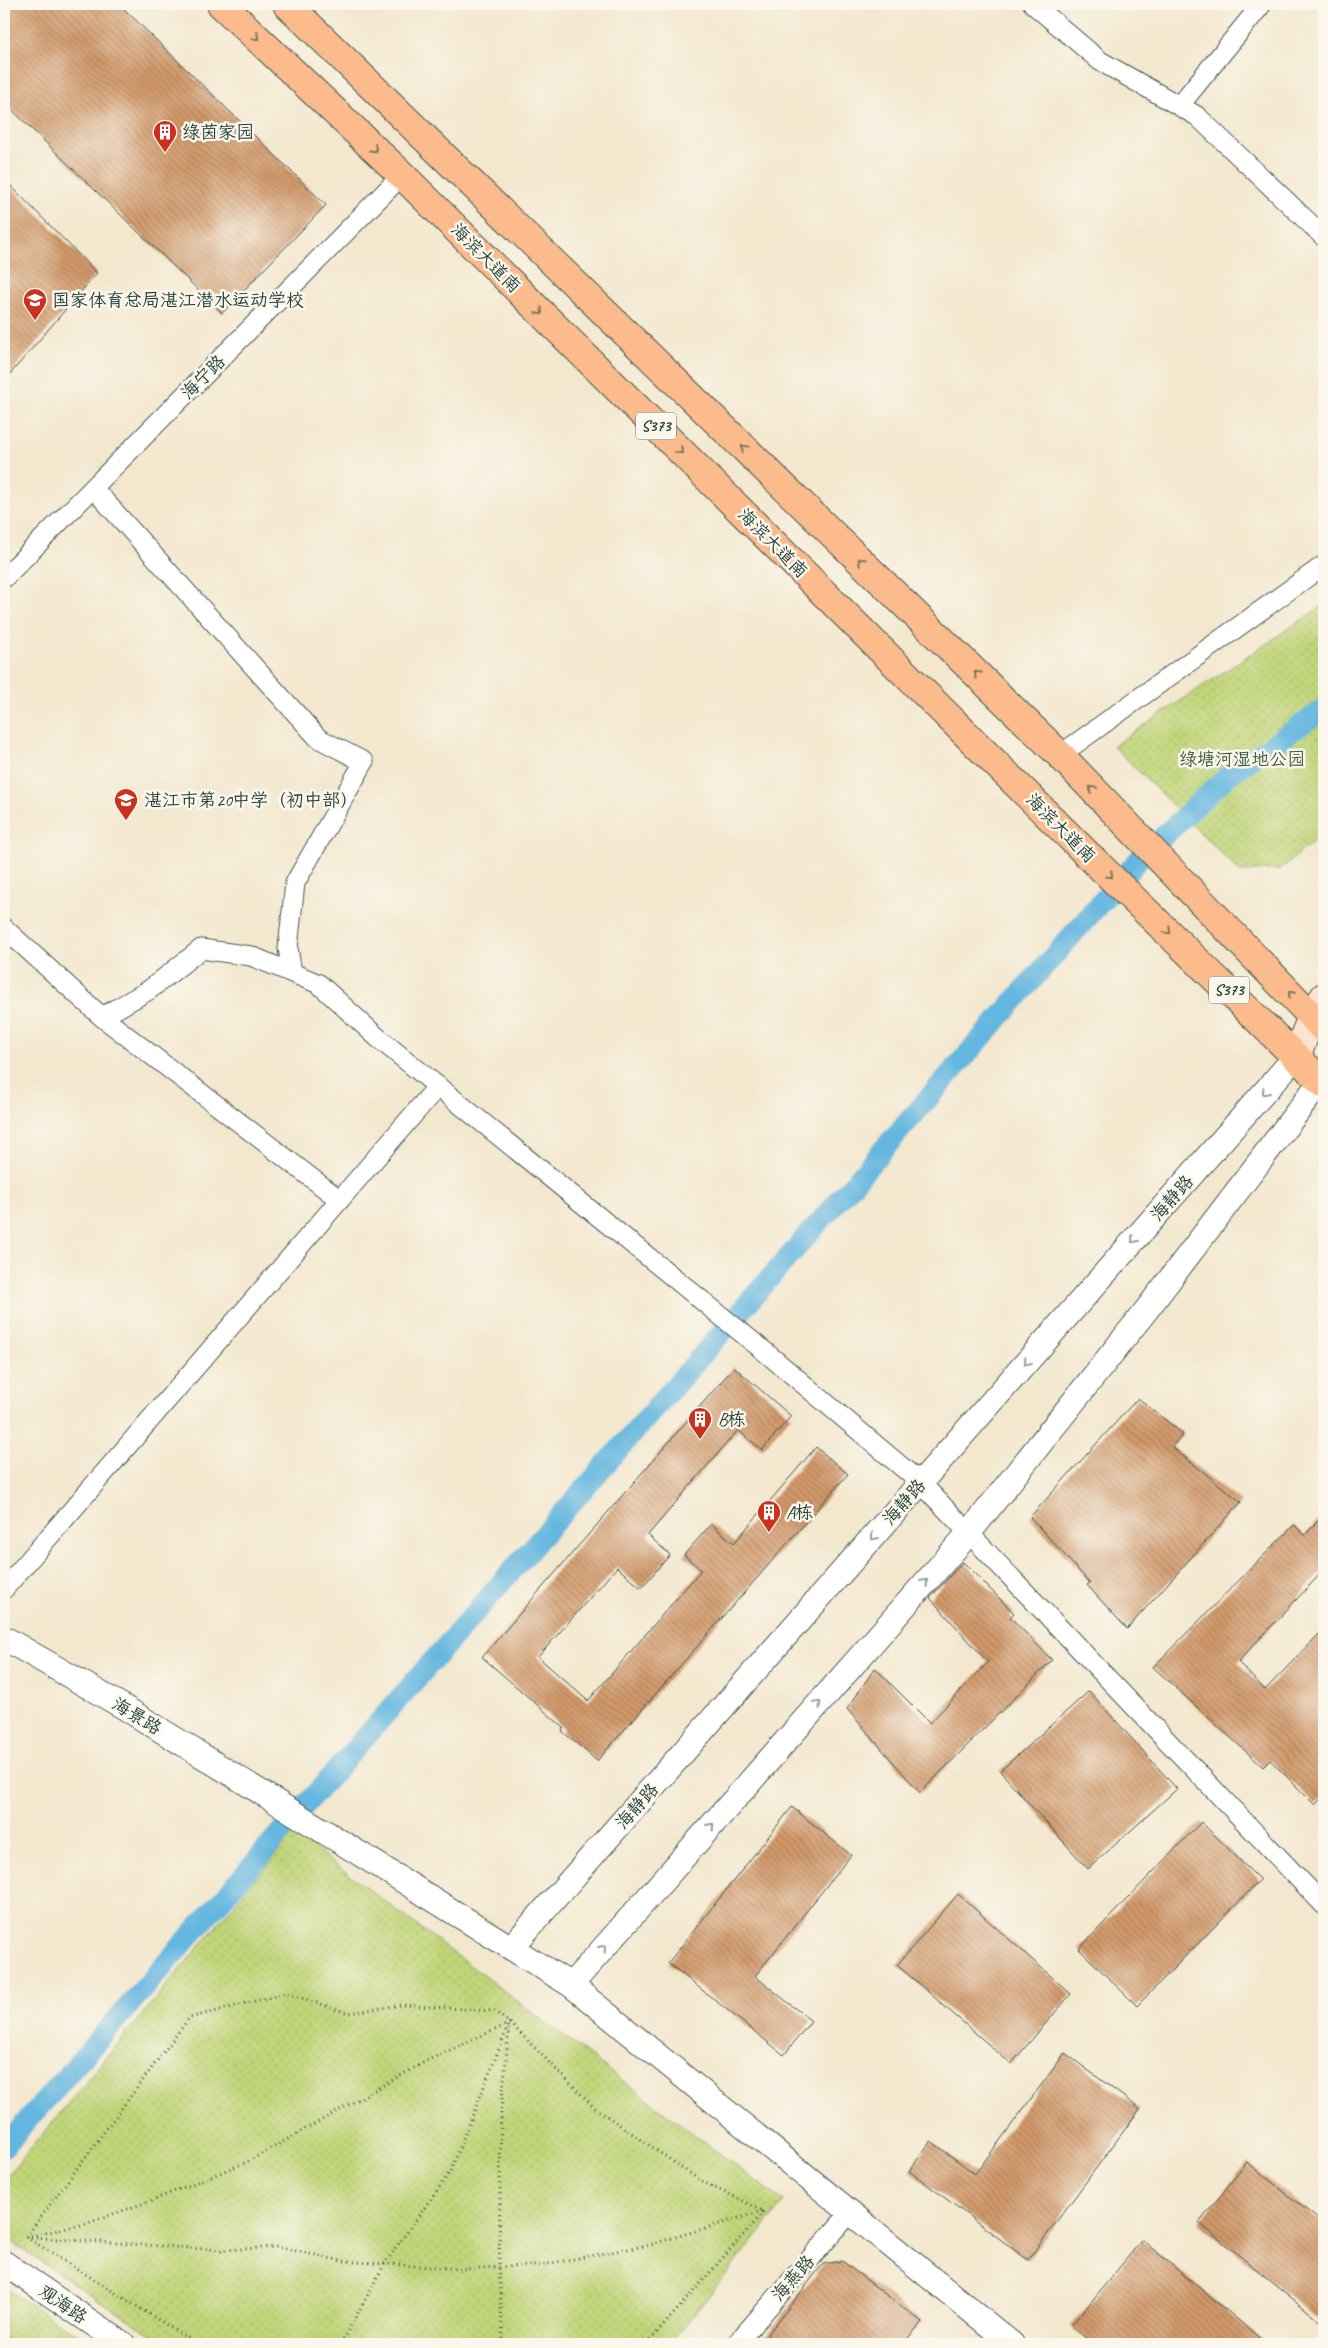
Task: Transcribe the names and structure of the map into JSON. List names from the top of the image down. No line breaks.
{"streets":{"main road":["海滨大道南","S373"],"street":["海宁路","海静路","海景路","海燕路","观海路"]},"crossings":[["海滨大道南","海宁路"],["海滨大道南","海静路"],["海静路","海景路"],["海景路","海燕路"]],"parks":["绿塘河湿地公园"],"places":{"building":["绿茵家园","B栋","A栋"],"school or university":["国家体育总局湛江潜水运动学校","湛江市第20中学（初中部）"]}}
